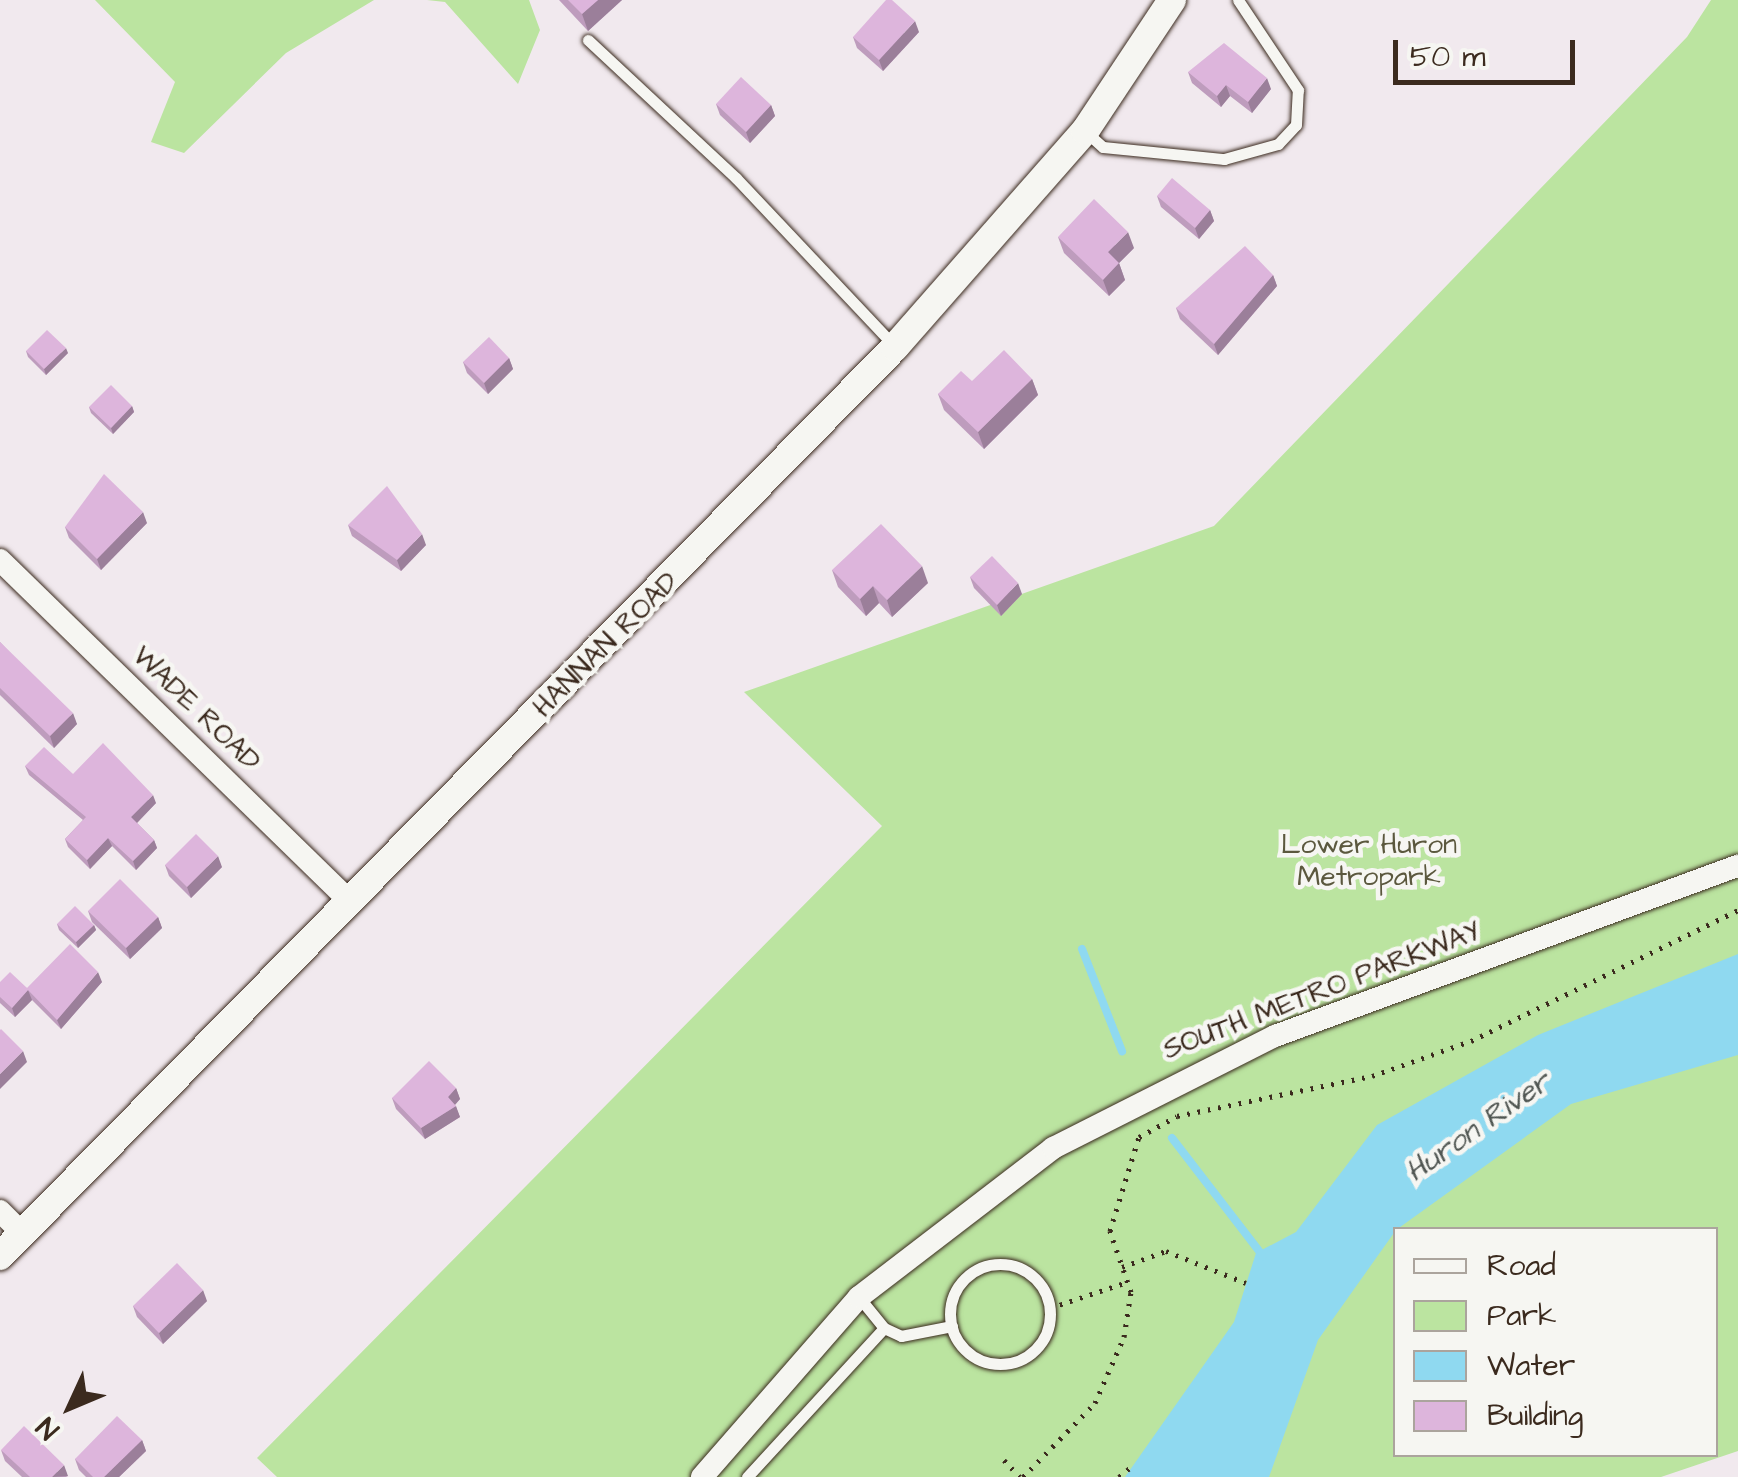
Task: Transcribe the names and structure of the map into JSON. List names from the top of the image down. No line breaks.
{"streets":{"street":["HANNAN ROAD","WADE ROAD","SOUTH METRO PARKWAY"]},"crossings":[["HANNAN ROAD","WADE ROAD"]],"water":["Huron River"],"parks":["Lower Huron Metropark"],"legend":["Road","Park","Water","Building"],"scale_bar":"50 m","north":"bottom left"}
